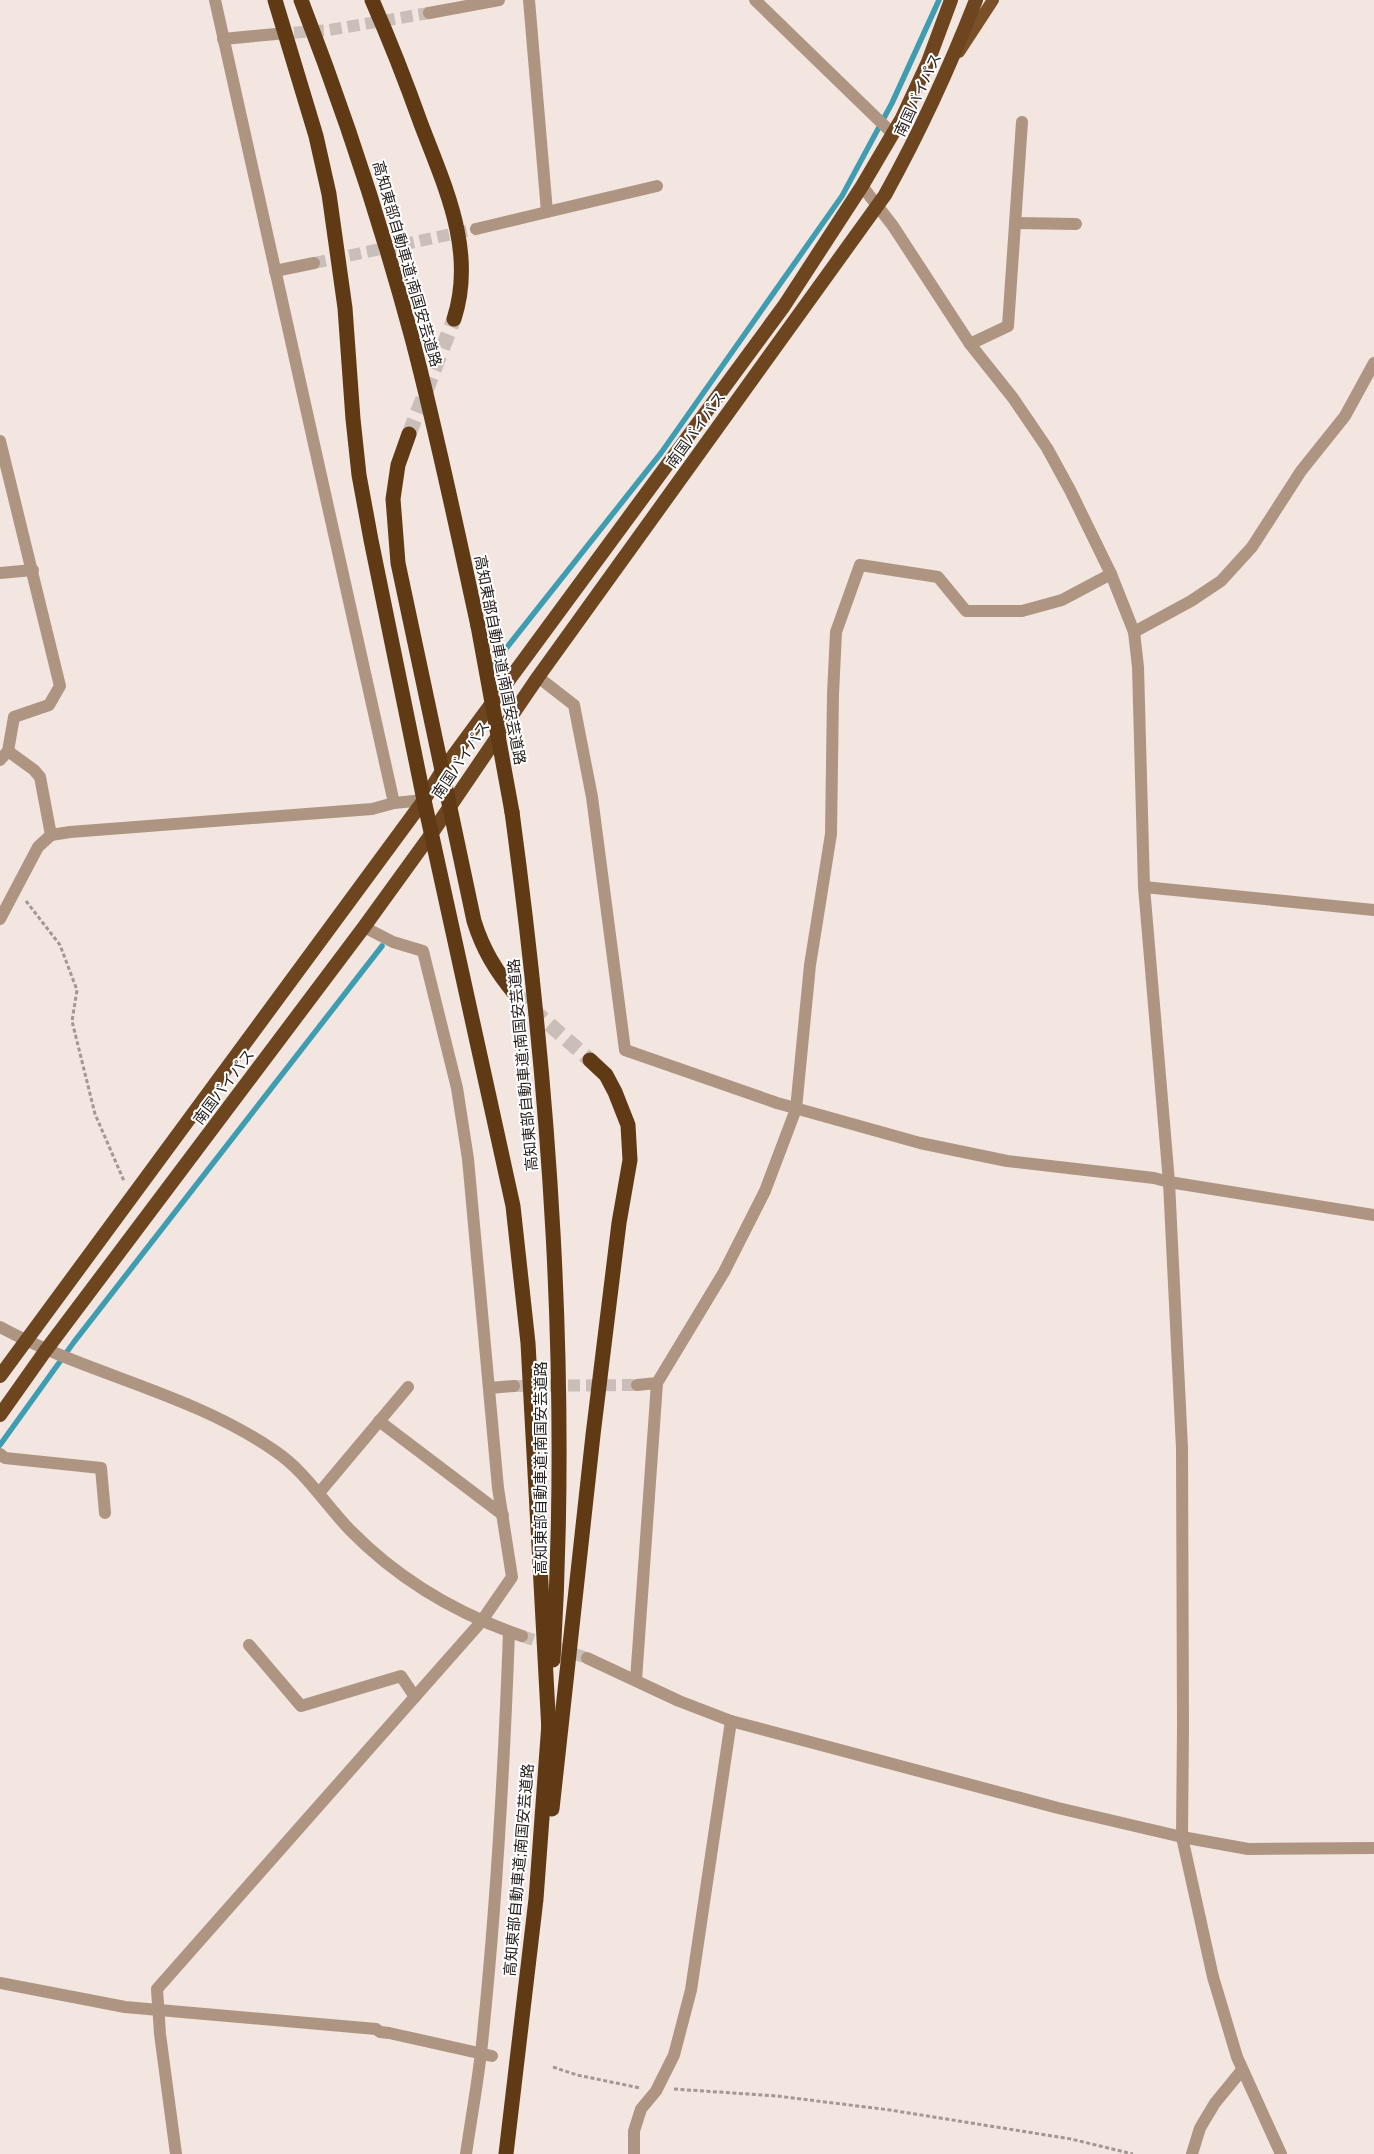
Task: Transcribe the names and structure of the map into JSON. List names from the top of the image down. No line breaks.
{"streets":{"highway":["南国バイパス","高知東部自動車道;南国安芸道路"]}}
